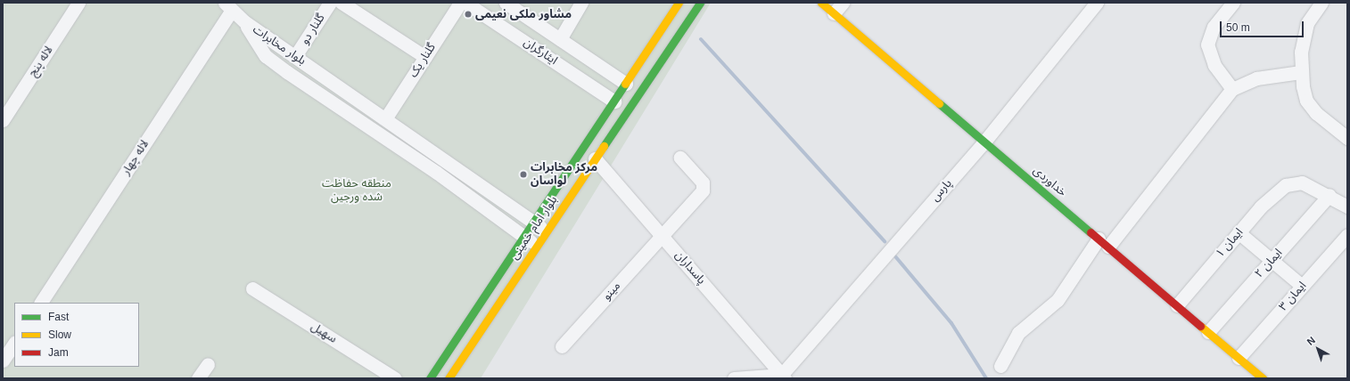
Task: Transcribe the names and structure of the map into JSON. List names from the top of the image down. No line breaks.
{"streets":{"main road":["خداوردی","بلوار امام خمینی"],"street":["گلنار دو","بلوار مخابرات","ایثارگران","گلنار یک","لاله پنج","لاله چهار","پارس","ایمان ۱","ایمان ۲","پاسداران","مینو","ایمان ۳","سهیل"]},"crossings":[["گلنار دو","بلوار مخابرات"],["بلوار مخابرات","گلنار یک"],["بلوار مخابرات","بلوار امام خمینی"],["ایثارگران","بلوار امام خمینی"],["خداوردی","پارس"],["خداوردی","ایمان ۱"],["خداوردی","ایمان ۲"],["خداوردی","ایمان ۳"],["پارس","پاسداران"],["بلوار امام خمینی","پاسداران"],["ایمان ۱","ایمان ۲"],["پاسداران","مینو"]],"parks":["منطقه حفاظت شده ورجین"],"places":["مشاور ملکی نعیمی","مرکز مخابرات لواسان"],"legend":["Fast","Slow","Jam"],"scale_bar":"50 m","north":"top left"}
